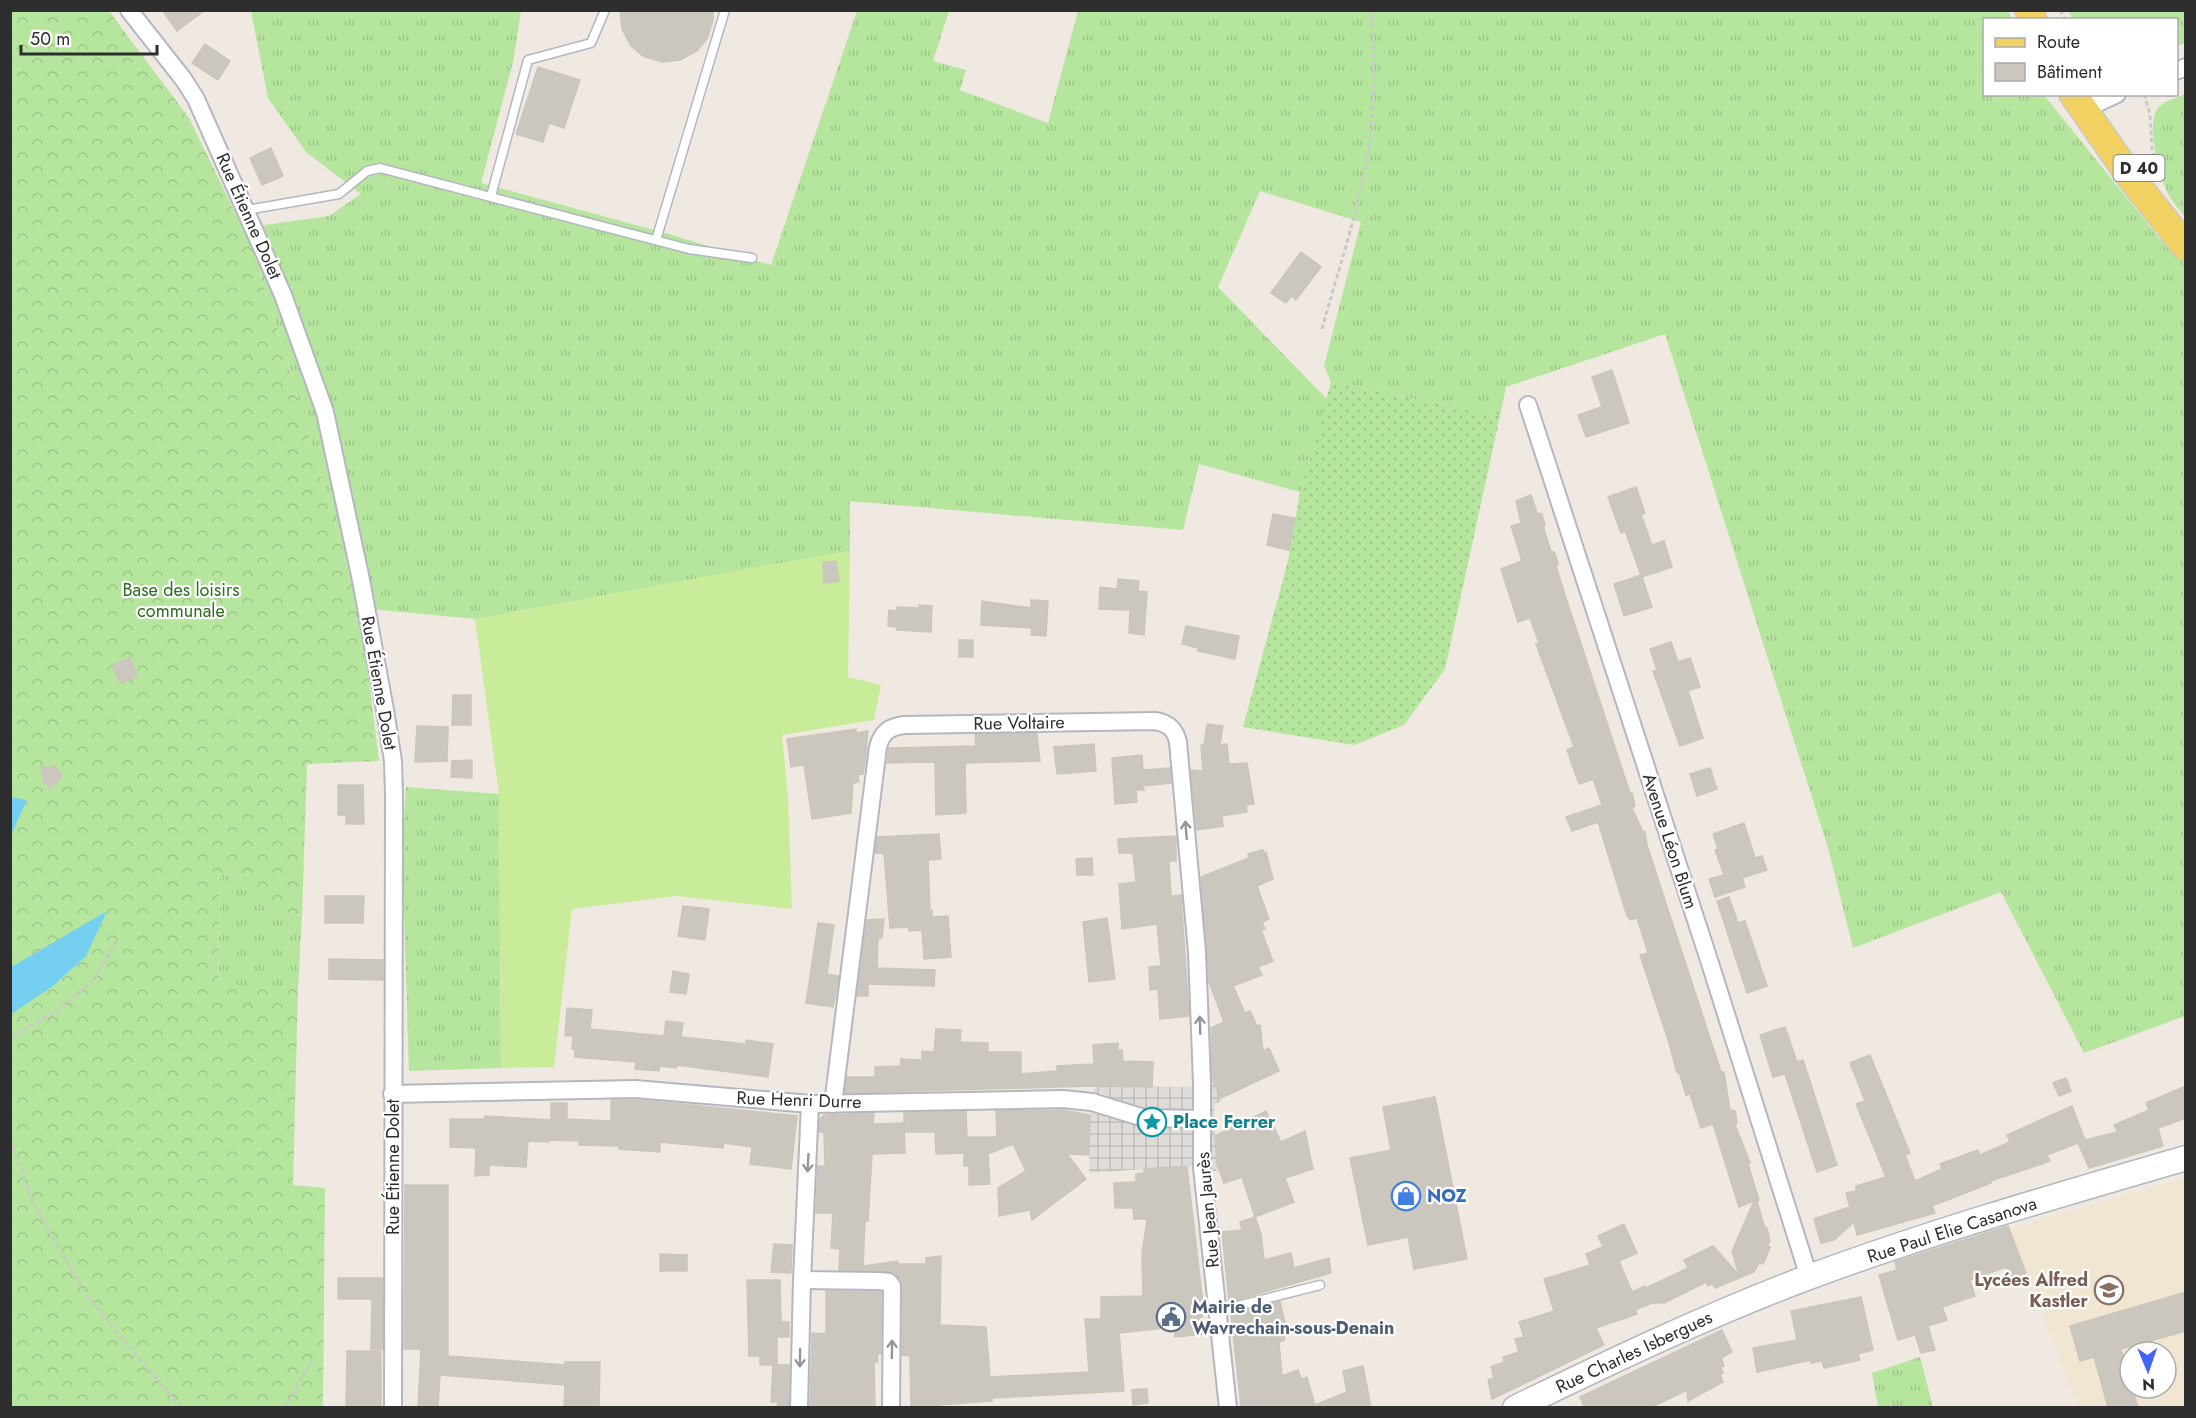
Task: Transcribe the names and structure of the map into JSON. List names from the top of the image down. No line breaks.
{"streets":{"main road":["D 40","Rue Paul Elie Casanova","Rue Charles Isbergues"],"street":["Rue Étienne Dolet","Rue Voltaire","Avenue Léon Blum","Rue Henri Durre","Rue Jean Jaurès"]},"crossings":[["Rue Étienne Dolet","Rue Henri Durre"],["Rue Voltaire","Rue Henri Durre"],["Rue Voltaire","Rue Jean Jaurès"],["Avenue Léon Blum","Rue Paul Elie Casanova"],["Rue Henri Durre","Rue Jean Jaurès"],["Rue Paul Elie Casanova","Rue Charles Isbergues"]],"parks":["Base des loisirs communale"],"places":{"place":["Place Ferrer"],"shop":["NOZ"],"school or university":["Lycées Alfred Kastler"],"public building":["Mairie de Wavrechain-sous-Denain"]},"legend":["Route","Bâtiment"],"scale_bar":"50 m","north":"bottom"}
